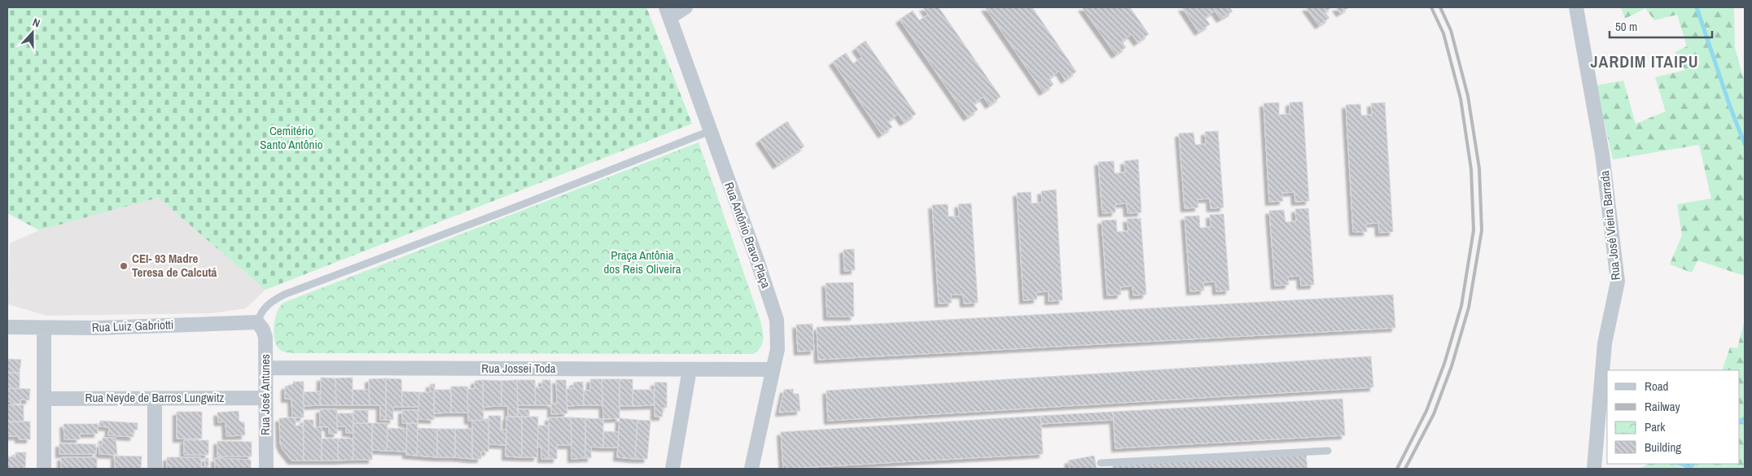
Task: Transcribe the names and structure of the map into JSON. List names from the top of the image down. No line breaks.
{"streets":{"street":["Rua José Vieira Barrada","Rua Antônio Bravo Plaça","Rua Luiz Gabriotti","Rua Jossei Toda","Rua José Antunes","Rua Neyde de Barros Lungwitz"]},"crossings":[["Rua Antônio Bravo Plaça","Rua Jossei Toda"],["Rua Luiz Gabriotti","Rua José Antunes"],["Rua Jossei Toda","Rua José Antunes"],["Rua José Antunes","Rua Neyde de Barros Lungwitz"]],"districts":["JARDIM ITAIPU"],"parks":["Cemitério Santo Antônio","Praça Antônia dos Reis Oliveira"],"places":["CEI- 93 Madre Teresa de Calcutá"],"legend":["Road","Railway","Park","Building"],"scale_bar":"50 m","north":"top"}
